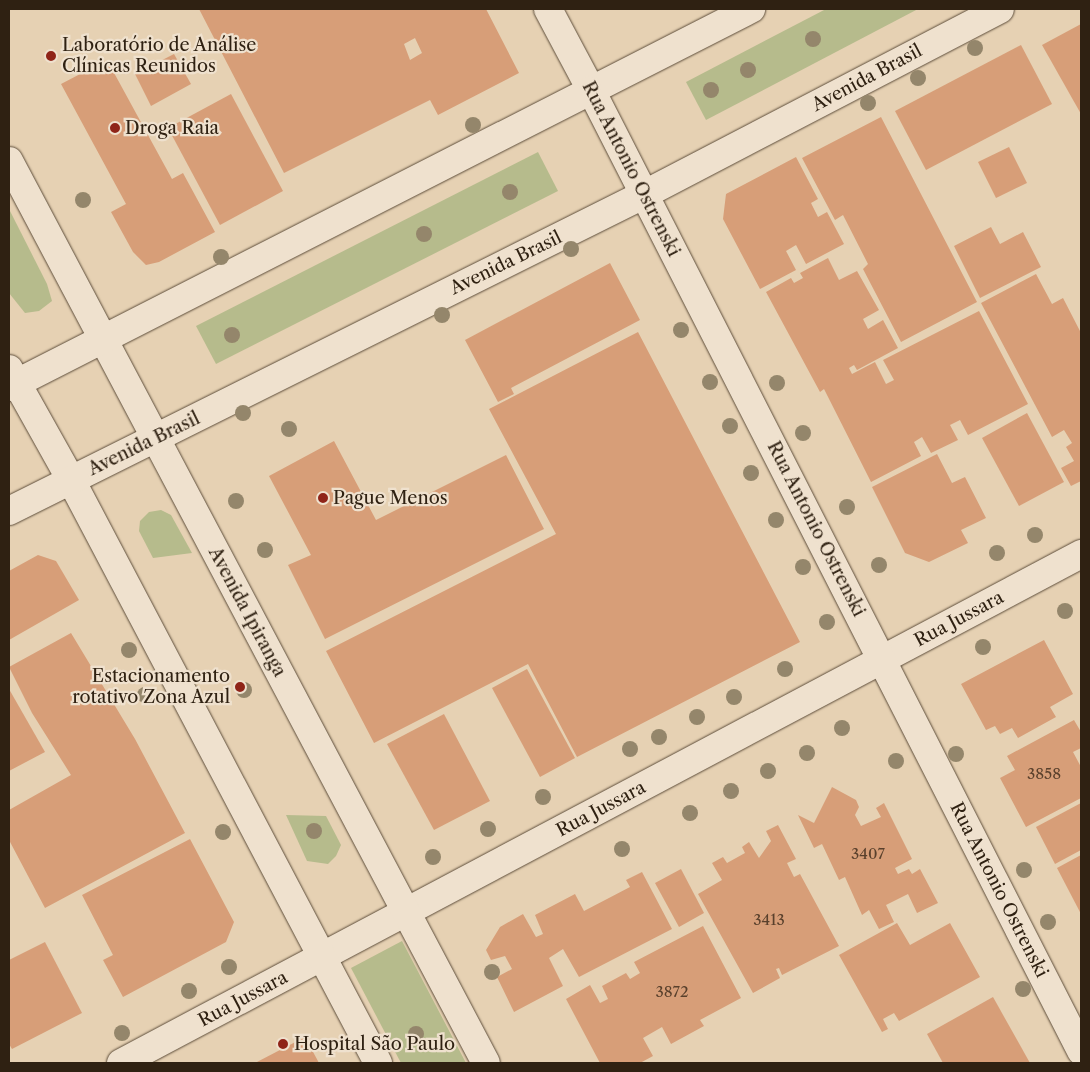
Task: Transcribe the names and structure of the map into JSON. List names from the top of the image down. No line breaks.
{"streets":{"street":["Avenida Brasil","Rua Antonio Ostrenski","Avenida Ipiranga","Rua Jussara"]},"crossings":[["Avenida Brasil","Rua Antonio Ostrenski"],["Avenida Brasil","Avenida Ipiranga"],["Rua Antonio Ostrenski","Rua Jussara"],["Avenida Ipiranga","Rua Jussara"]],"places":["Laboratório de Análise Clínicas Reunidos","Droga Raia","Pague Menos","Estacionamento rotativo Zona Azul","Hospital São Paulo"],"house_numbers":["3858","3407","3413","3872"]}
